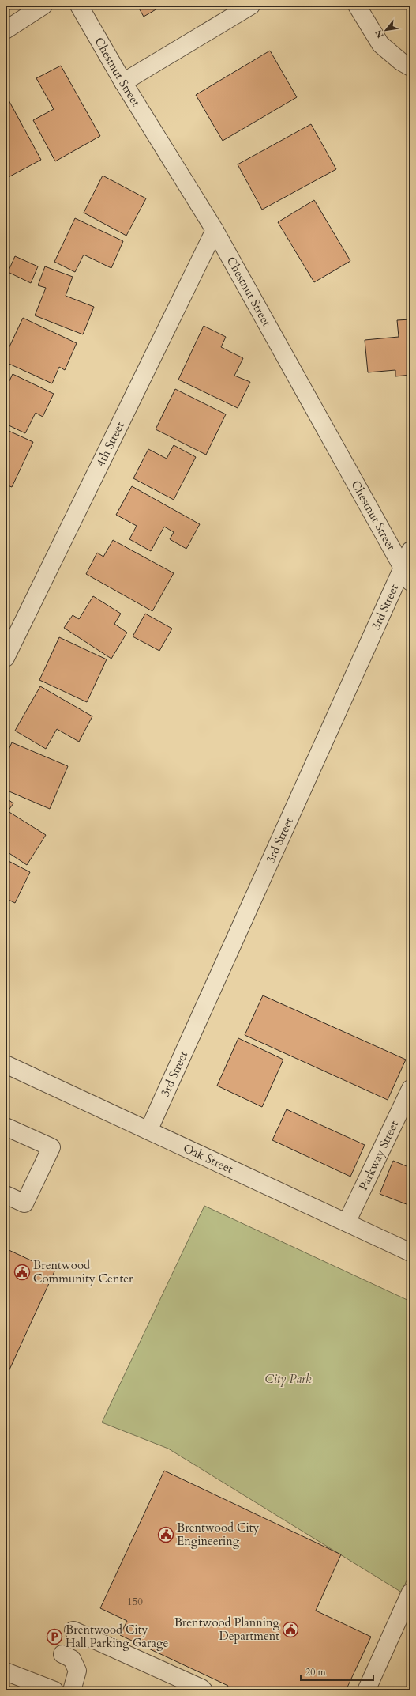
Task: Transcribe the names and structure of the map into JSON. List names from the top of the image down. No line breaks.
{"streets":{"street":["Chestnut Street","4th Street","3rd Street","Parkway Street","Oak Street"]},"crossings":[["Chestnut Street","4th Street"],["Chestnut Street","3rd Street"],["3rd Street","Oak Street"],["Parkway Street","Oak Street"]],"parks":["City Park"],"places":{"public building":["Brentwood Community Center","Brentwood City Engineering","Brentwood Planning Department"],"parking":["Brentwood City Hall Parking Garage"]},"house_numbers":["150"],"scale_bar":"20 m","north":"bottom left"}
